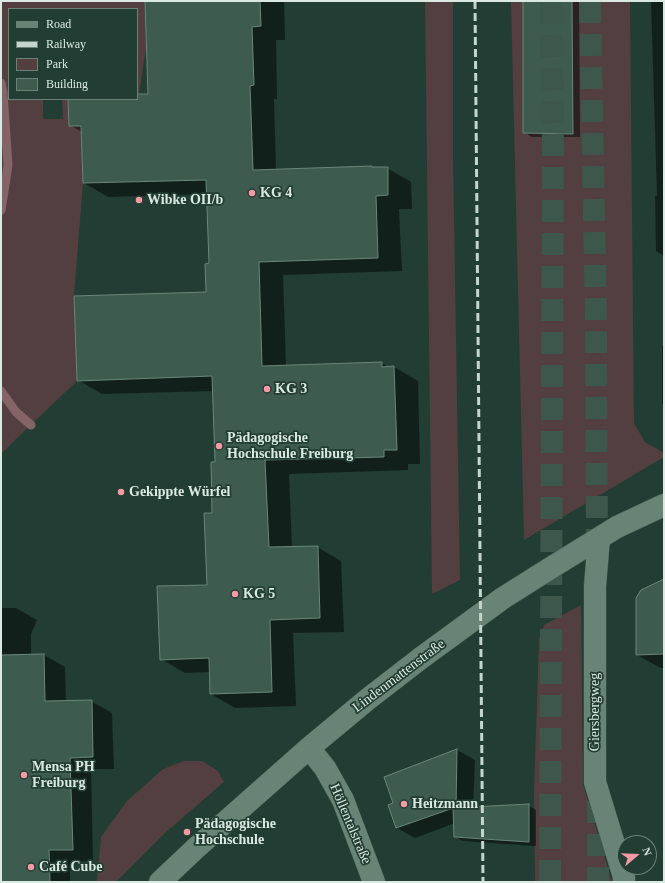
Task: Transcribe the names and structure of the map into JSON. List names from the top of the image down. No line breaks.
{"streets":{"street":["Lindenmattenstraße","Giersbergweg","Höllentalstraße"]},"crossings":[["Lindenmattenstraße","Giersbergweg"],["Lindenmattenstraße","Höllentalstraße"]],"places":["KG 4","Wibke OII/b","KG 3","Pädagogische Hochschule Freiburg","Gekippte Würfel","KG 5","Mensa PH Freiburg","Heitzmann","Pädagogische Hochschule","Café Cube"],"legend":["Road","Railway","Park","Building"],"north":"right"}
